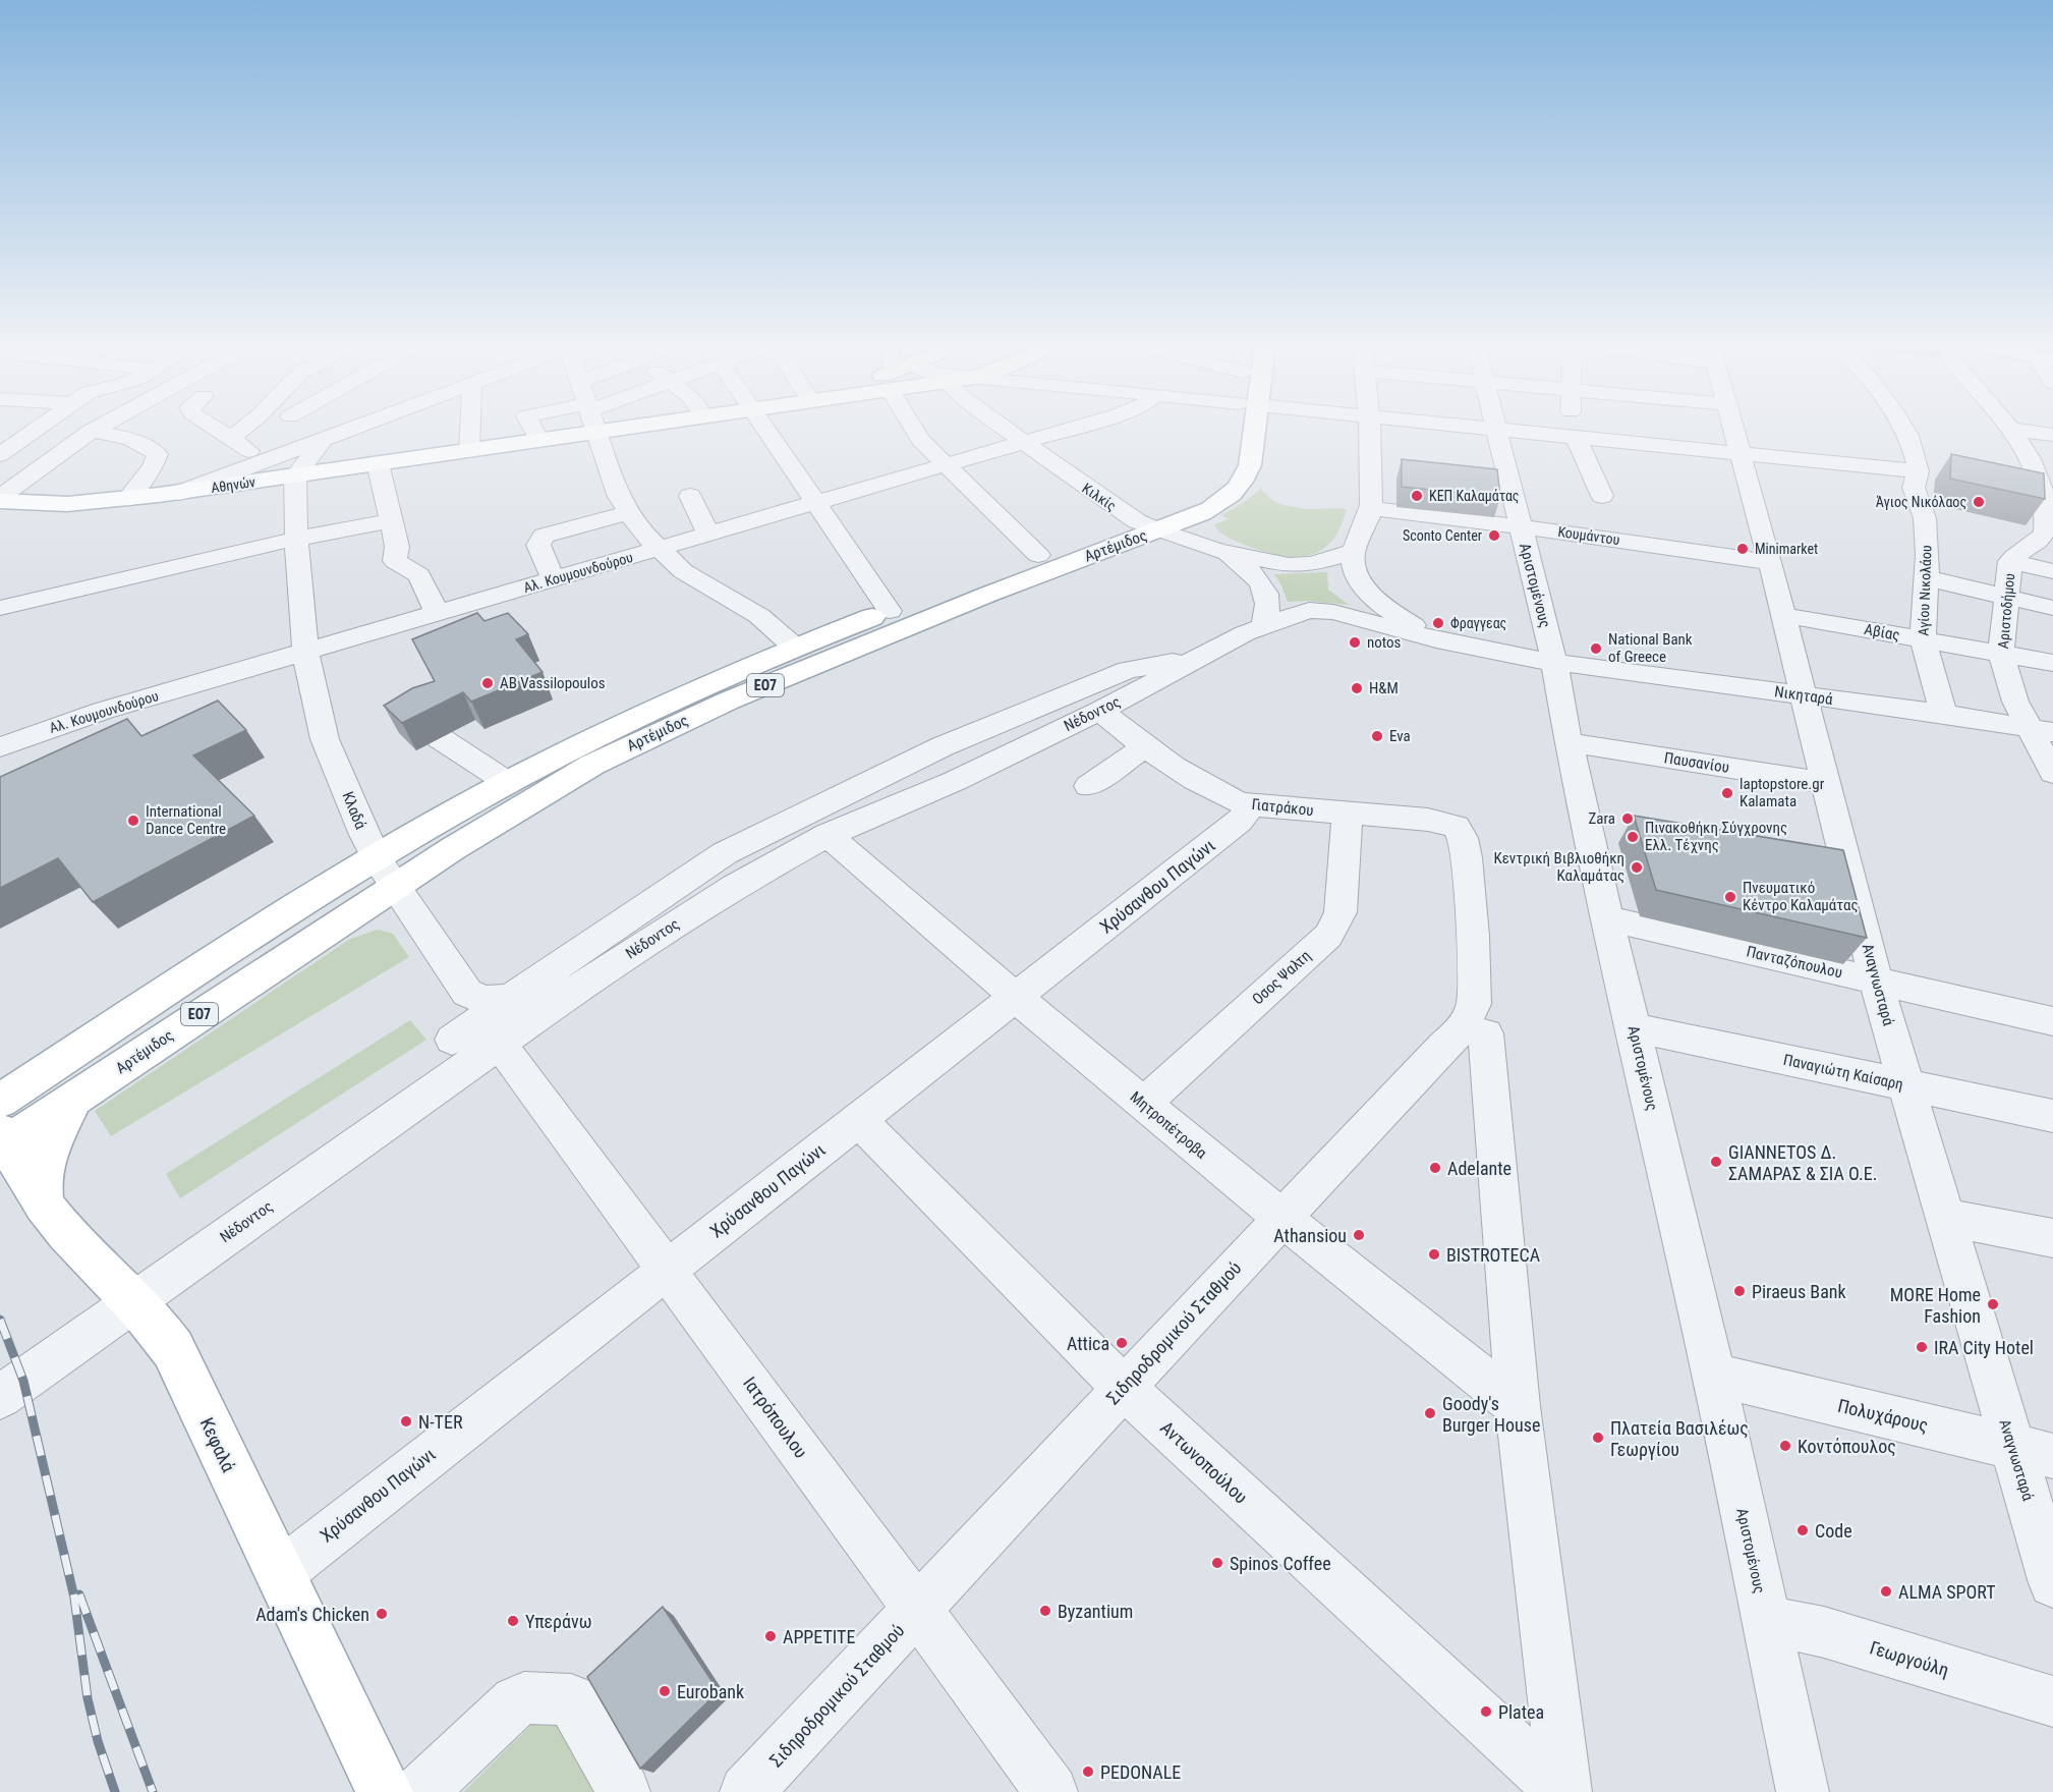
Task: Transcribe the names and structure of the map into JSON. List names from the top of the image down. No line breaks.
{"streets":{"main road":["Αθηνών","Αρτέμιδος","ΕΟ7","Κεφαλά"],"street":["Κιλκίς","Κουμάντου","Αλ. Κουμουνδούρου","Αριστομένους","Αγίου Νικολάου","Αριστοδήμου","Αβίας","Νικηταρά","Νέδοντος","Παυσανίου","Γιατράκου","Κλαδά","Χρύσανθου Παγώνι","Πανταζόπουλου","Οσος Ψαλτη","Αναγνωσταρά","Παναγιώτη Καίσαρη","Μητροπέτροβα","Σιδηροδρομικού Σταθμού","Πολυχάρους","Ιατρόπουλου","Αντωνοπούλου","Γεωργούλη"]},"crossings":[["Αθηνών","Κλαδά"],["Κιλκίς","Αρτέμιδος"],["Κιλκίς","Αλ. Κουμουνδούρου"],["Κουμάντου","Αριστομένους"],["Κουμάντου","Αναγνωσταρά"],["Αρτέμιδος","Κλαδά"],["Αρτέμιδος","Κεφαλά"],["Αλ. Κουμουνδούρου","Κλαδά"],["Αριστομένους","Νικηταρά"],["Αριστομένους","Παυσανίου"],["Αριστομένους","Πανταζόπουλου"],["Αριστομένους","Παναγιώτη Καίσαρη"],["Αριστομένους","Πολυχάρους"],["Αριστομένους","Γεωργούλη"],["Αγίου Νικολάου","Αβίας"],["Αγίου Νικολάου","Νικηταρά"],["Αριστοδήμου","Αβίας"],["Αριστοδήμου","Νικηταρά"],["Αβίας","Αναγνωσταρά"],["Νικηταρά","Νέδοντος"],["Νικηταρά","Αναγνωσταρά"],["Νέδοντος","Γιατράκου"],["Νέδοντος","Κλαδά"],["Νέδοντος","Μητροπέτροβα"],["Νέδοντος","Ιατρόπουλου"],["Νέδοντος","Κεφαλά"],["Παυσανίου","Αναγνωσταρά"],["Γιατράκου","Χρύσανθου Παγώνι"],["Γιατράκου","Οσος Ψαλτη"],["Γιατράκου","Σιδηροδρομικού Σταθμού"],["Χρύσανθου Παγώνι","Μητροπέτροβα"],["Χρύσανθου Παγώνι","Ιατρόπουλου"],["Χρύσανθου Παγώνι","Κεφαλά"],["Χρύσανθου Παγώνι","Αντωνοπούλου"],["Πανταζόπουλου","Αναγνωσταρά"],["Οσος Ψαλτη","Μητροπέτροβα"],["Αναγνωσταρά","Παναγιώτη Καίσαρη"],["Αναγνωσταρά","Πολυχάρους"],["Μητροπέτροβα","Σιδηροδρομικού Σταθμού"],["Σιδηροδρομικού Σταθμού","Ιατρόπουλου"],["Σιδηροδρομικού Σταθμού","Αντωνοπούλου"]],"places":["ΚΕΠ Καλαμάτας","Άγιος Νικόλαος","Sconto Center","Minimarket","Φραγγεας","notos","National Bank of Greece","AB Vassilopoulos","H&M","Eva","laptopstore.gr Kalamata","Zara","International Dance Centre","Πινακοθήκη Σύγχρονης Ελλ. Τέχνης","Κεντρική Βιβλιοθήκη Καλαμάτας","Πνευματικό Κέντρο Καλαμάτας","GIANNETOS Δ. ΣΑΜΑΡΑΣ & ΣΙΑ Ο.Ε.","Adelante","Athansiou","BISTROTECA","Piraeus Bank","MORE Home Fashion","Attica","IRA City Hotel","Goody's Burger House","N-TER","Πλατεία Βασιλέως Γεωργίου","Κοντόπουλος","Code","Spinos Coffee","ALMA SPORT","Byzantium","Adam's Chicken","Υπεράνω","APPETITE","Eurobank","Platea","PEDONALE"]}
